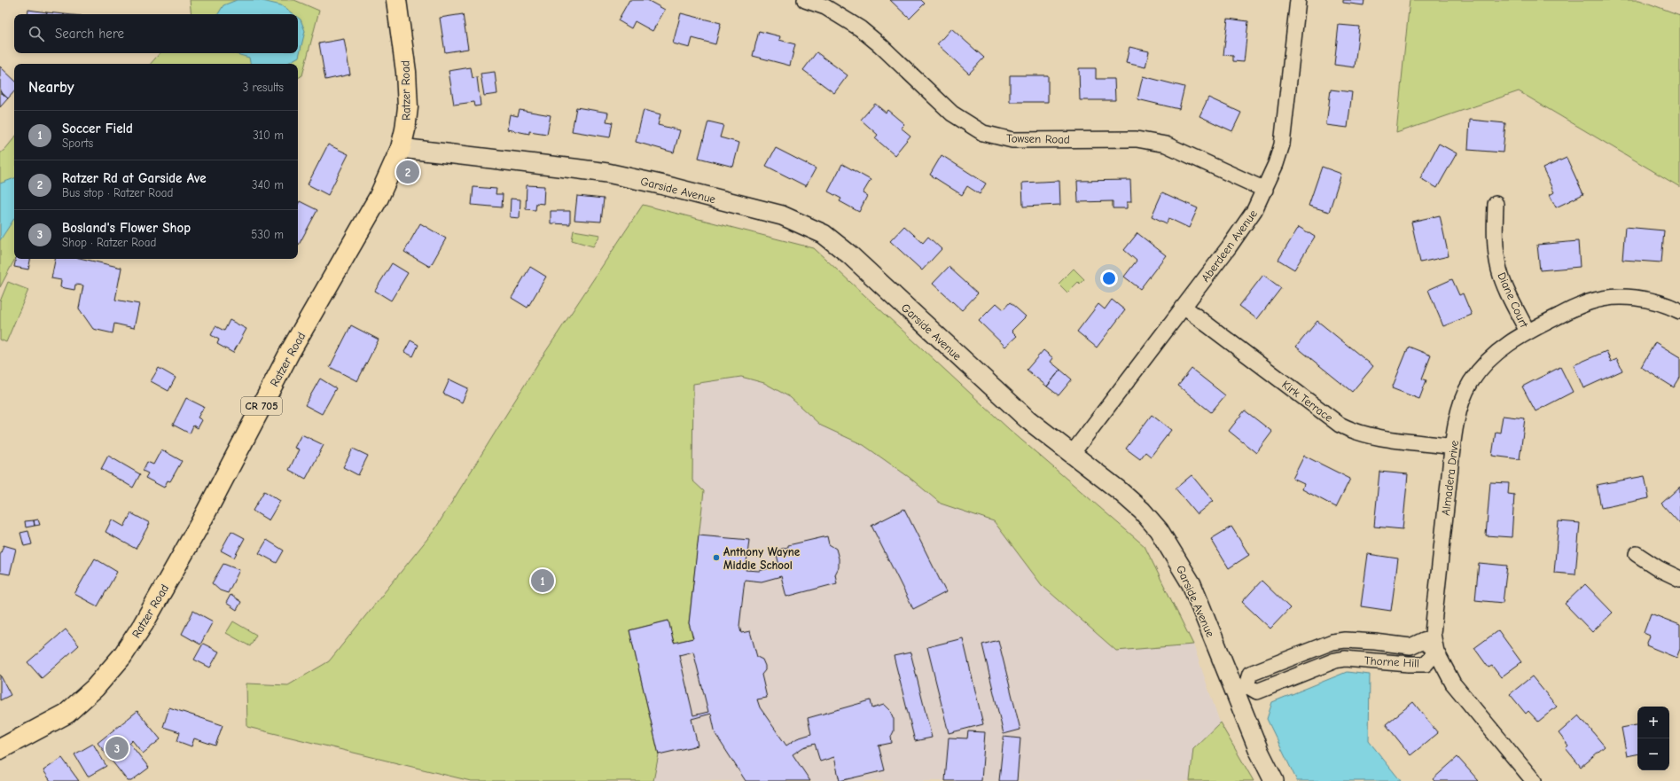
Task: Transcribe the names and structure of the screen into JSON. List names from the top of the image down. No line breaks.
{"streets":{"main road":["Ratzer Road","CR 705"],"street":["Towsen Road","Garside Avenue","Aberdeen Avenue","Diane Court","Kirk Terrace","Almadera Drive","Thorne Hill"]},"crossings":[["Ratzer Road","Garside Avenue"],["Towsen Road","Aberdeen Avenue"],["Garside Avenue","Aberdeen Avenue"],["Garside Avenue","Thorne Hill"],["Aberdeen Avenue","Kirk Terrace"],["Diane Court","Almadera Drive"],["Kirk Terrace","Almadera Drive"],["Almadera Drive","Thorne Hill"]],"places":["Anthony Wayne Middle School"],"page":{"search":"Search here","heading":["Nearby","3 results"],"list":[{"mark":"1","name":"Soccer Field","note":"Sports","value":"310 m"},{"mark":"2","name":"Ratzer Rd at Garside Ave","note":"Bus stop · Ratzer Road","value":"340 m"},{"mark":"3","name":"Bosland's Flower Shop","note":"Shop · Ratzer Road","value":"530 m"}],"pins":["2","1","3"],"map_buttons":["+","−"]}}
